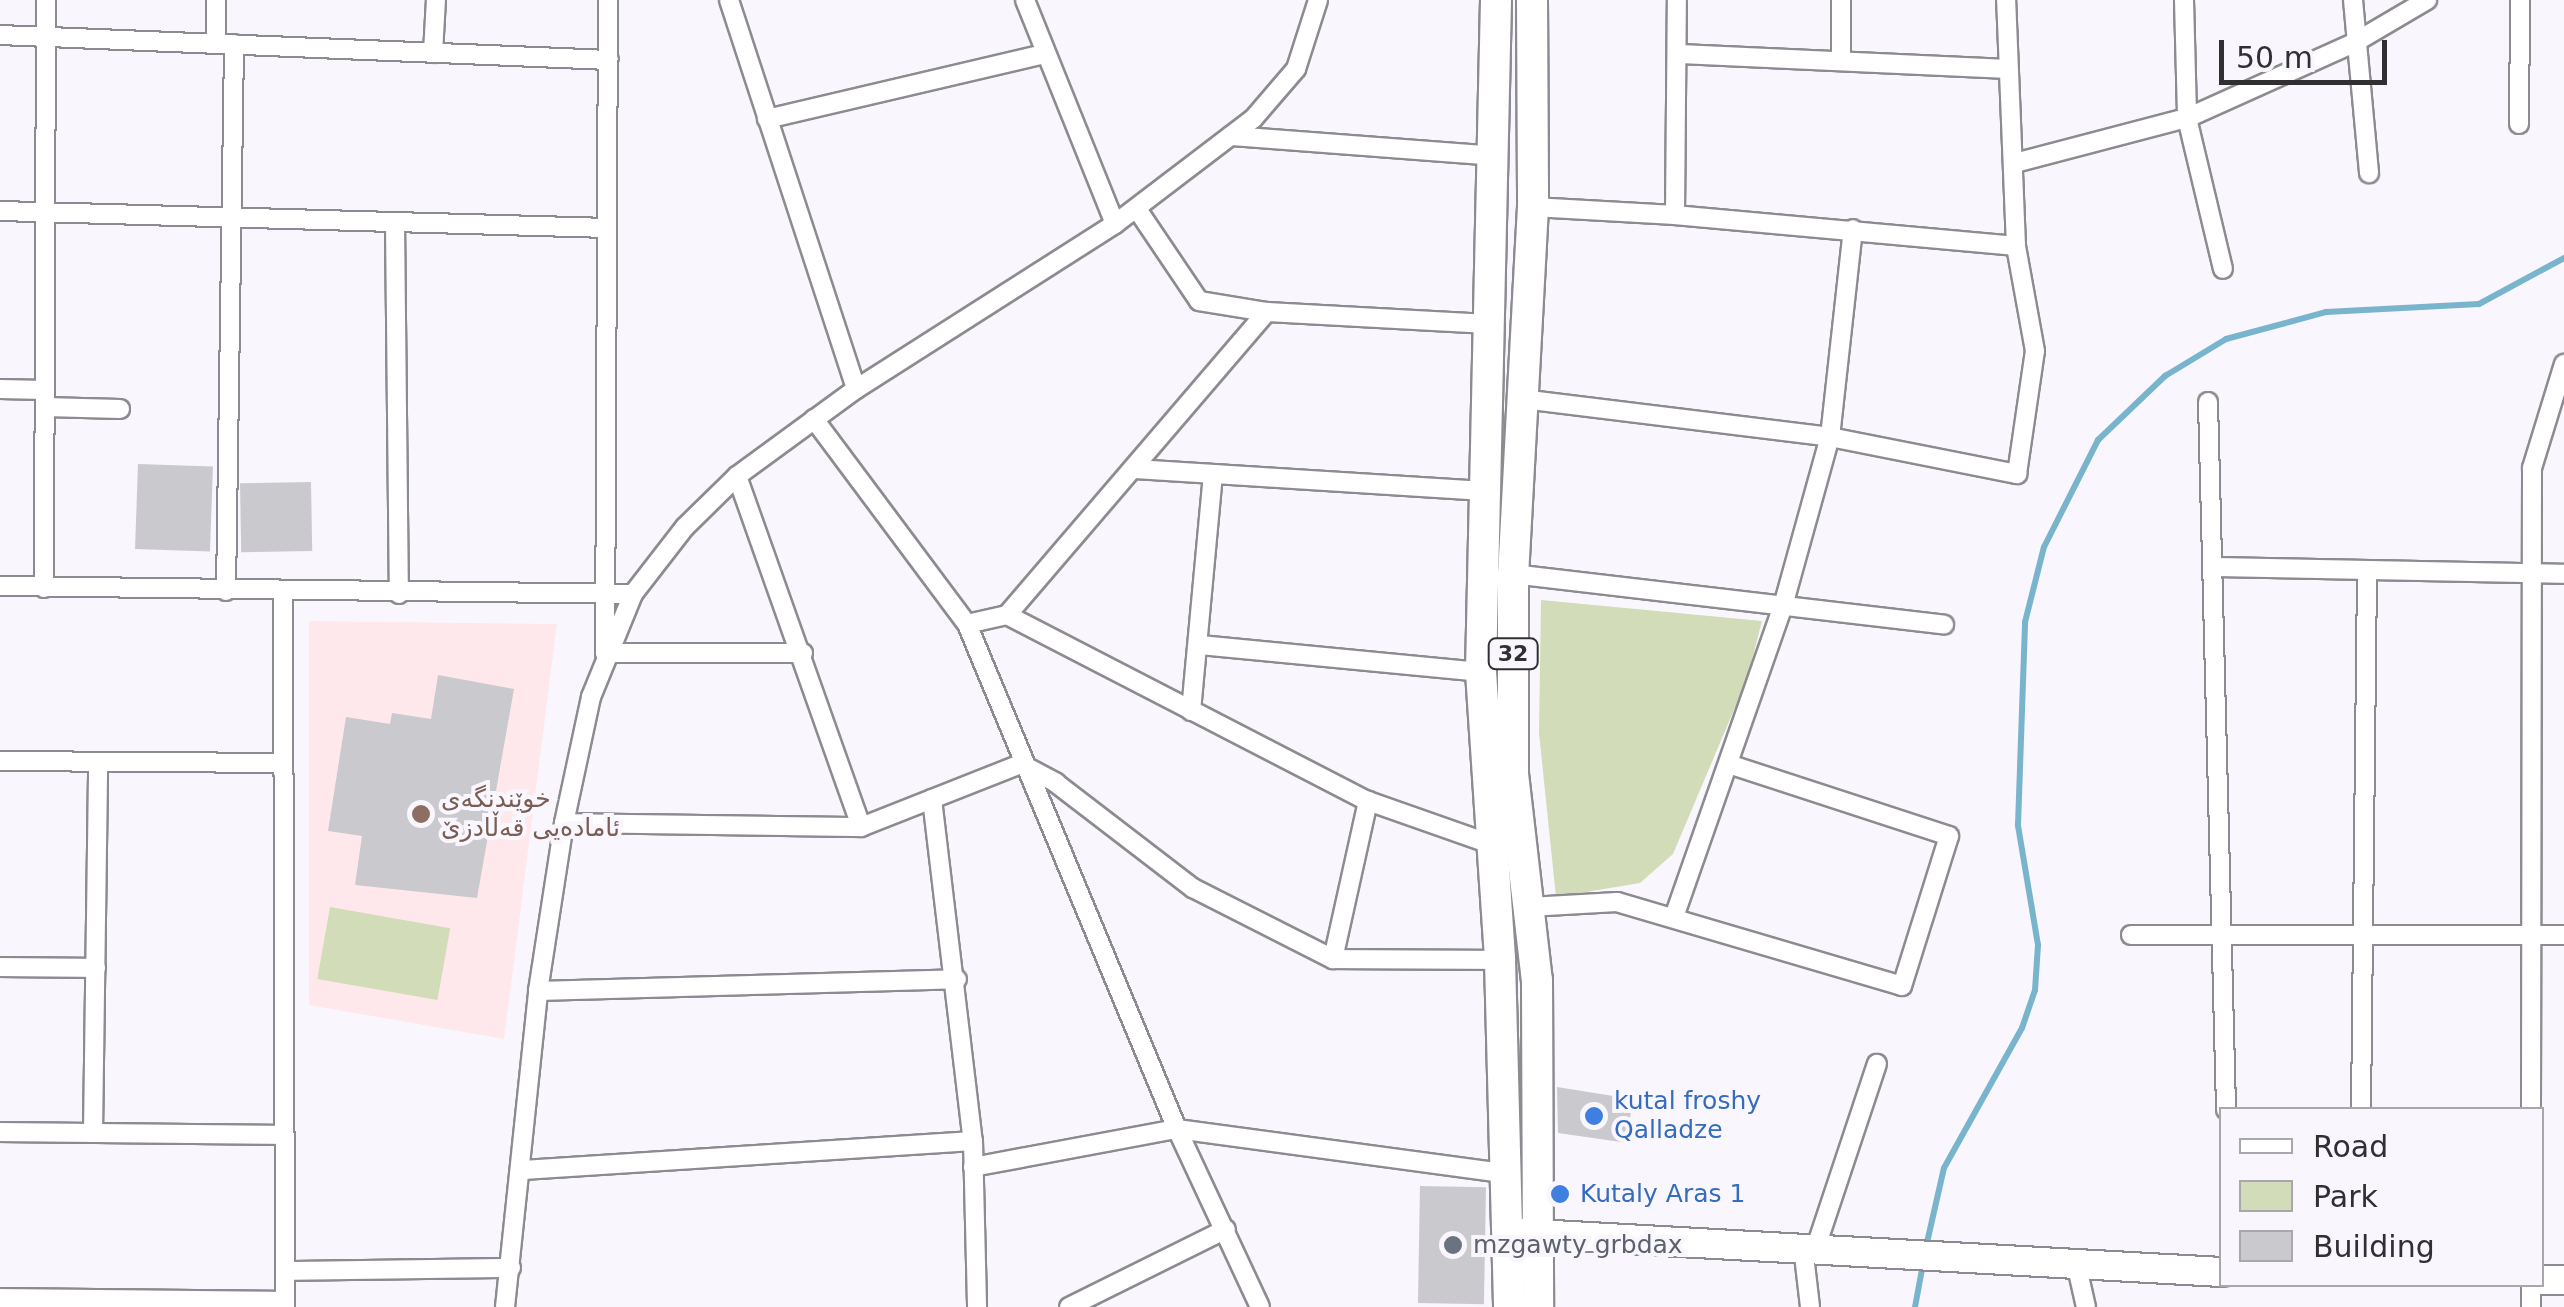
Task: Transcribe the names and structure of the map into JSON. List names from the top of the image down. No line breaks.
{"streets":{"main road":["32"]},"places":["خوێندنگەی ئامادەیی قەڵادزێ","kutal froshy Qalladze","Kutaly Aras 1","mzgawty grbdax"],"legend":["Road","Park","Building"],"scale_bar":"50 m"}
